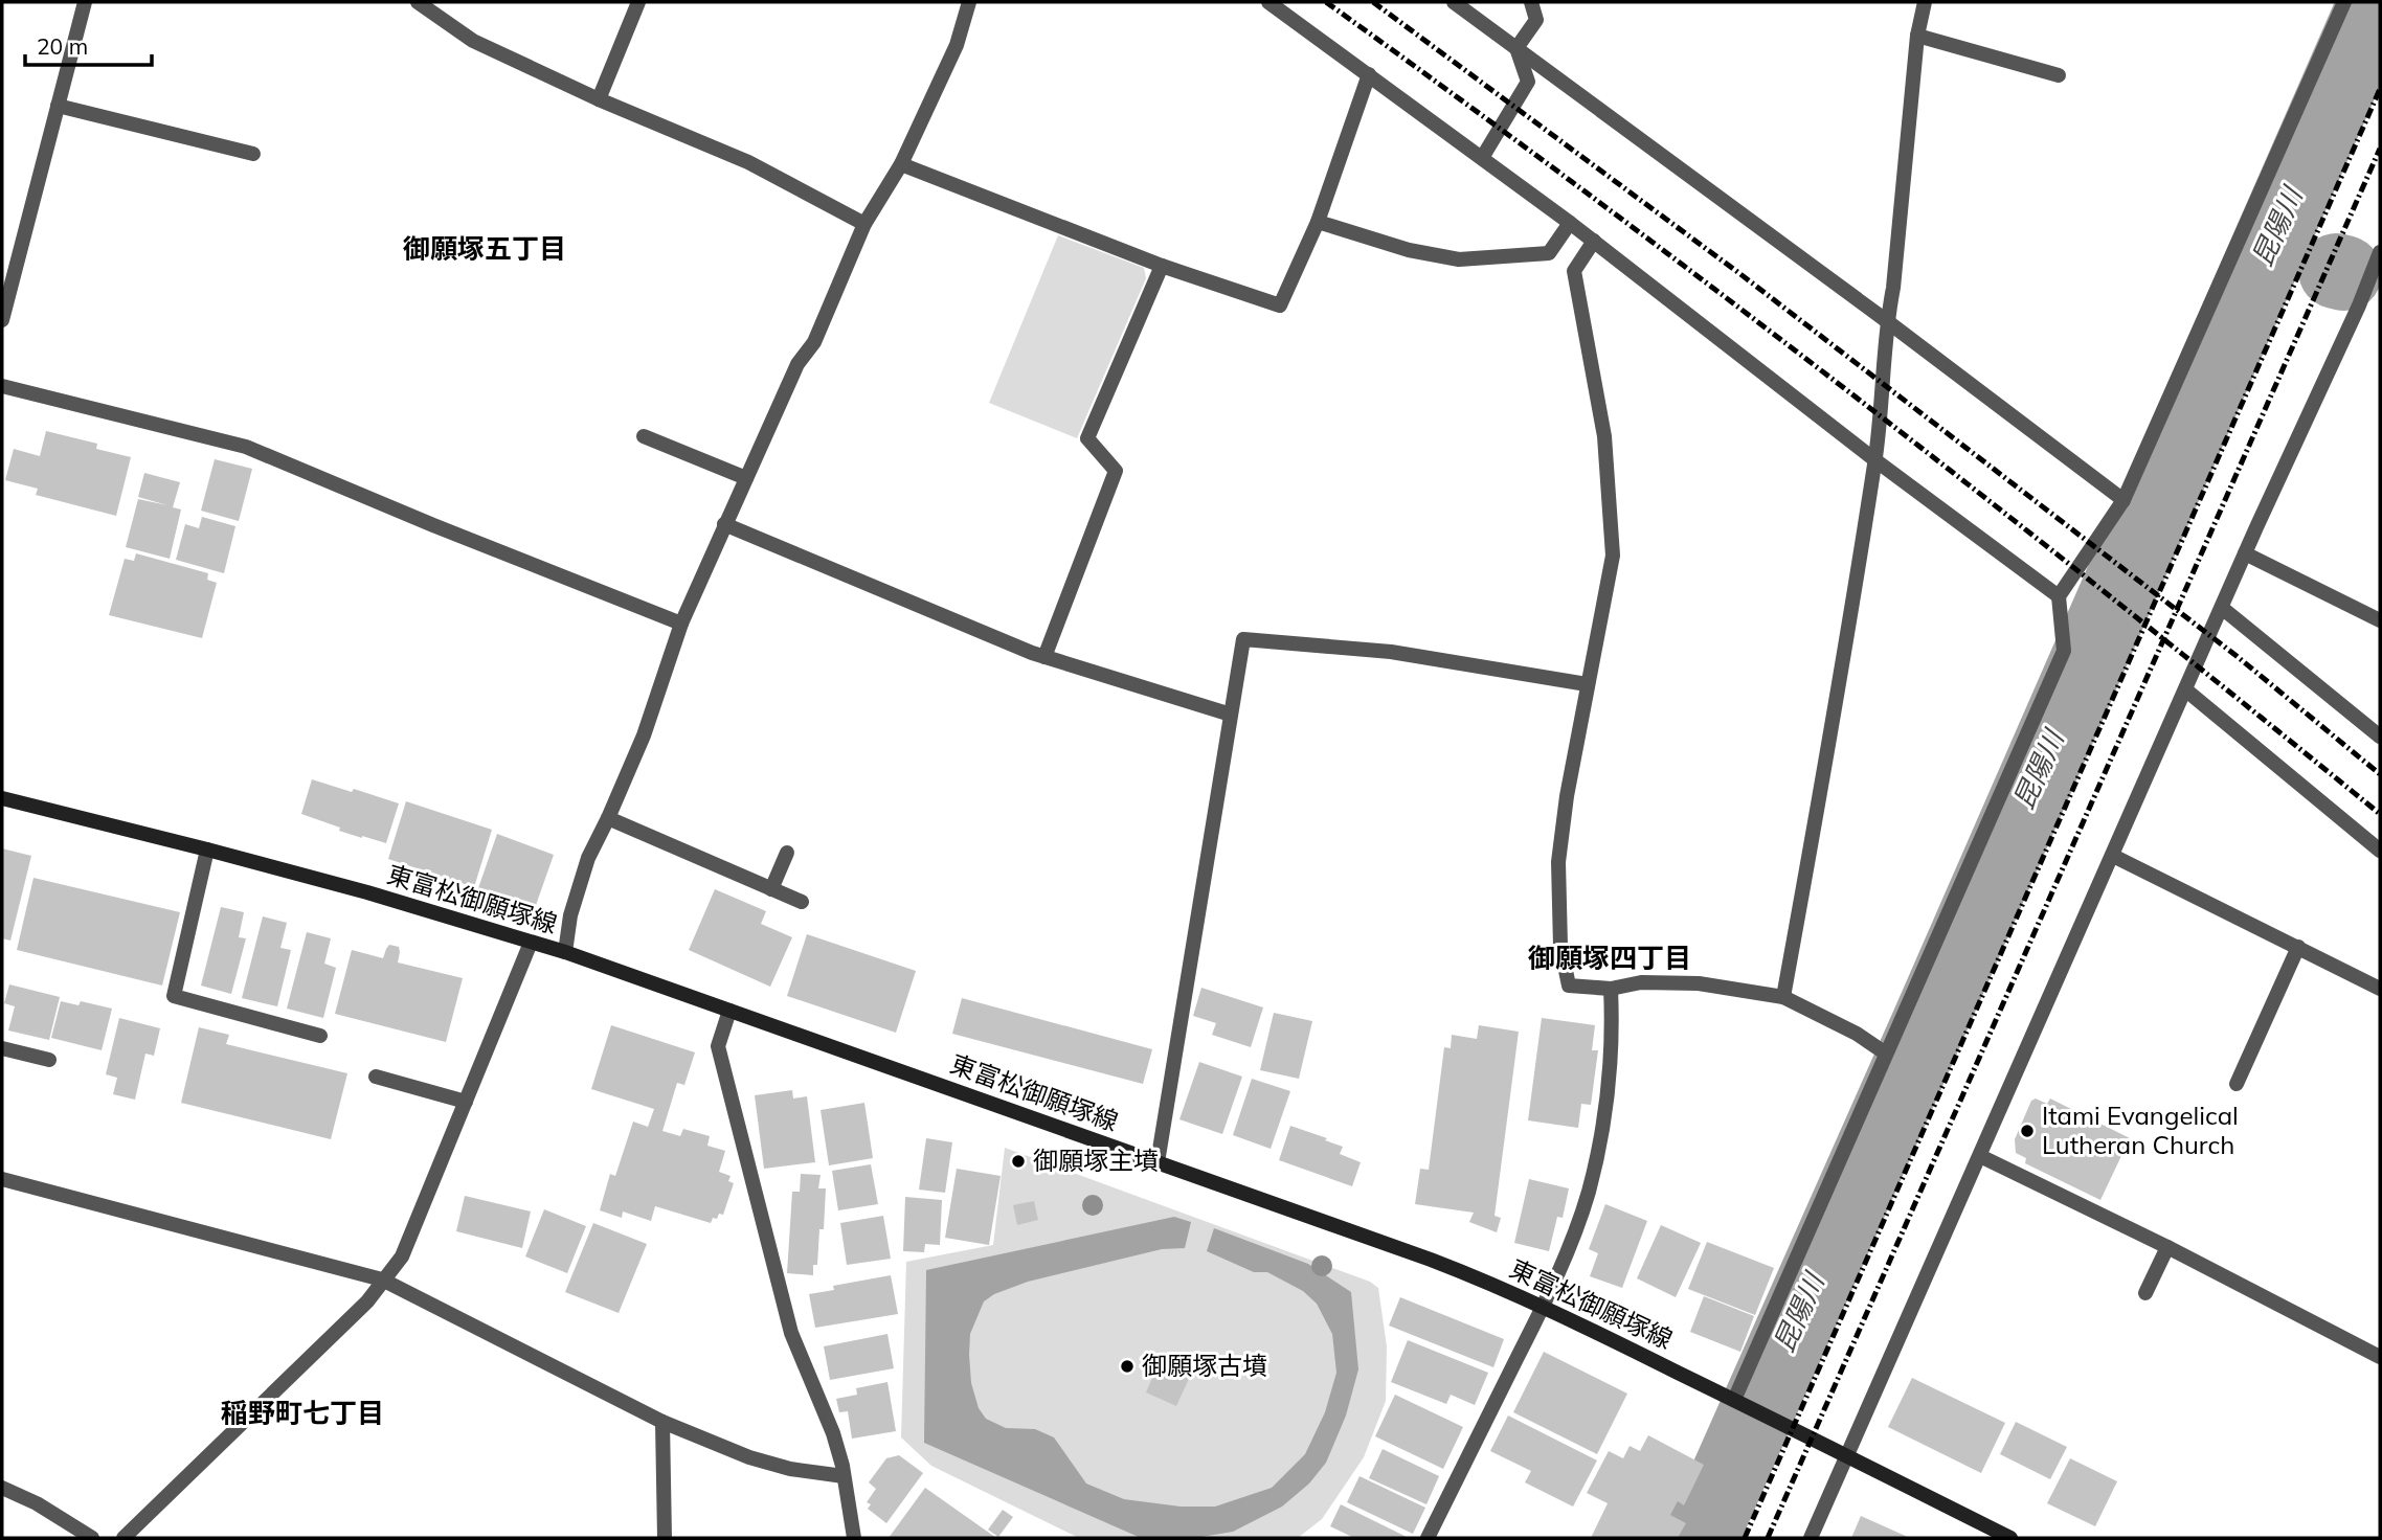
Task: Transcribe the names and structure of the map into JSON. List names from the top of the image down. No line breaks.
{"streets":{"main road":["東富松御願塚線"]},"districts":["御願塚五丁目","御願塚四丁目","稲野町七丁目"],"water":["昆陽川"],"places":["Itami Evangelical Lutheran Church","御願塚主墳","御願塚古墳"],"scale_bar":"20 m"}
